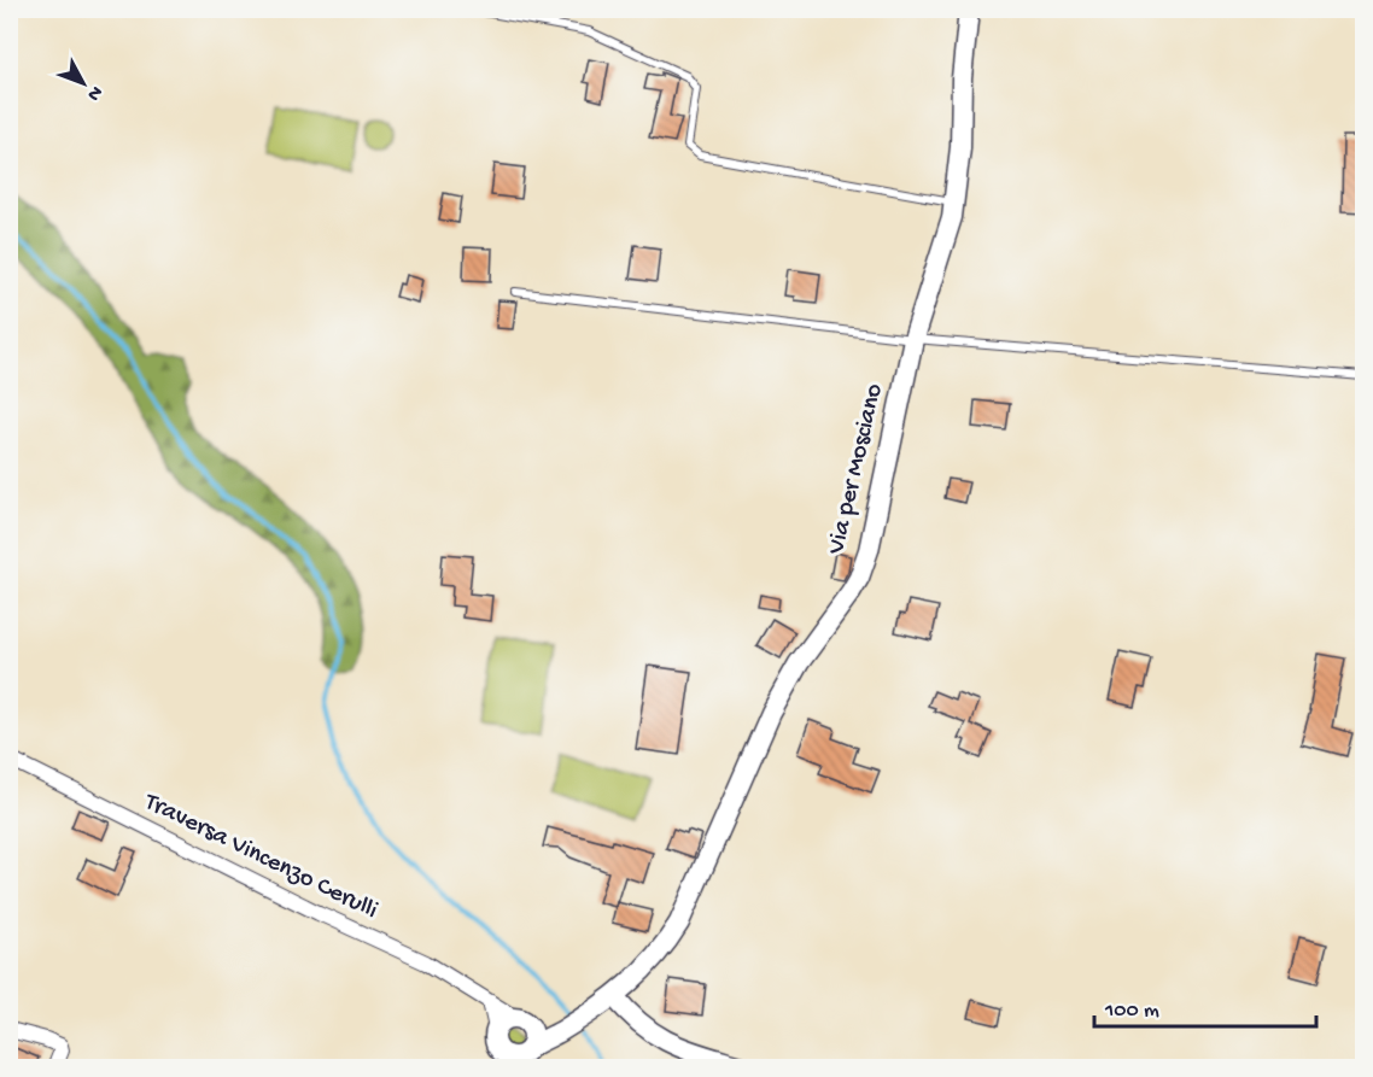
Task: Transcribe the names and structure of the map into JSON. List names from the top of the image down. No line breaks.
{"streets":{"main road":["Via per Mosciano"],"street":["Traversa Vincenzo Cerulli"]},"crossings":[["Via per Mosciano","Traversa Vincenzo Cerulli"]],"scale_bar":"100 m","north":"bottom right"}
